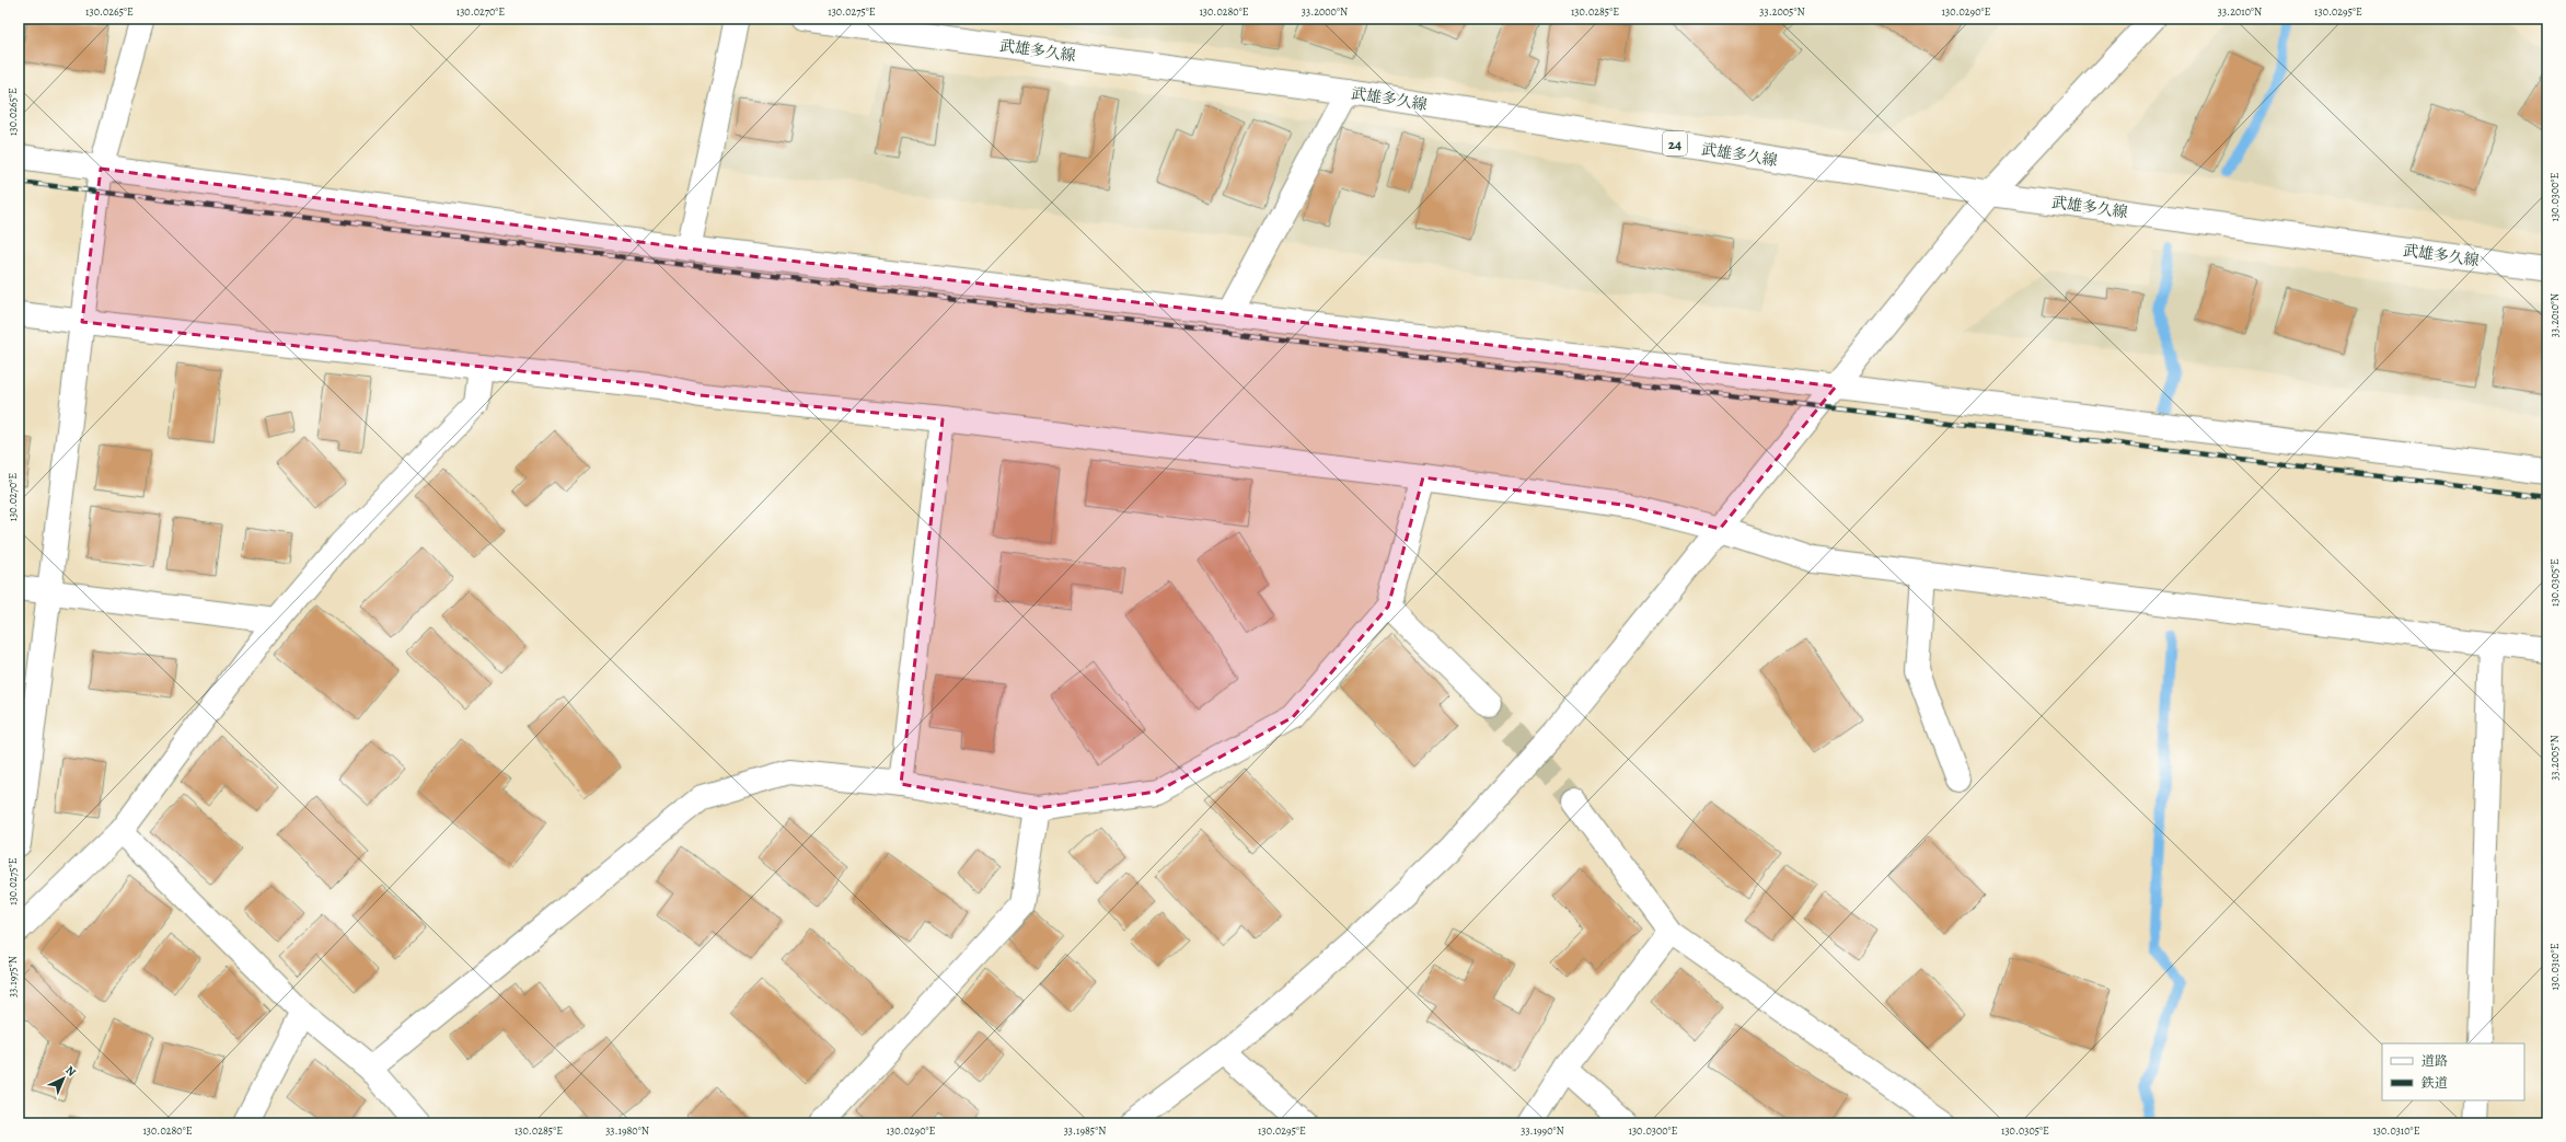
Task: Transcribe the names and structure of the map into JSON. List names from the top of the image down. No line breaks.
{"streets":{"street":["武雄多久線","24"]},"legend":["道路","鉄道"],"north":"top right","coordinates":["130.0265°E","130.0270°E","130.0275°E","130.0280°E","33.2000°N","130.0285°E","33.2005°N","130.0290°E","33.2010°N","130.0295°E","130.0300°E","130.0305°E","130.0310°E","33.1975°N","33.1980°N","33.1985°N","33.1990°N"]}
